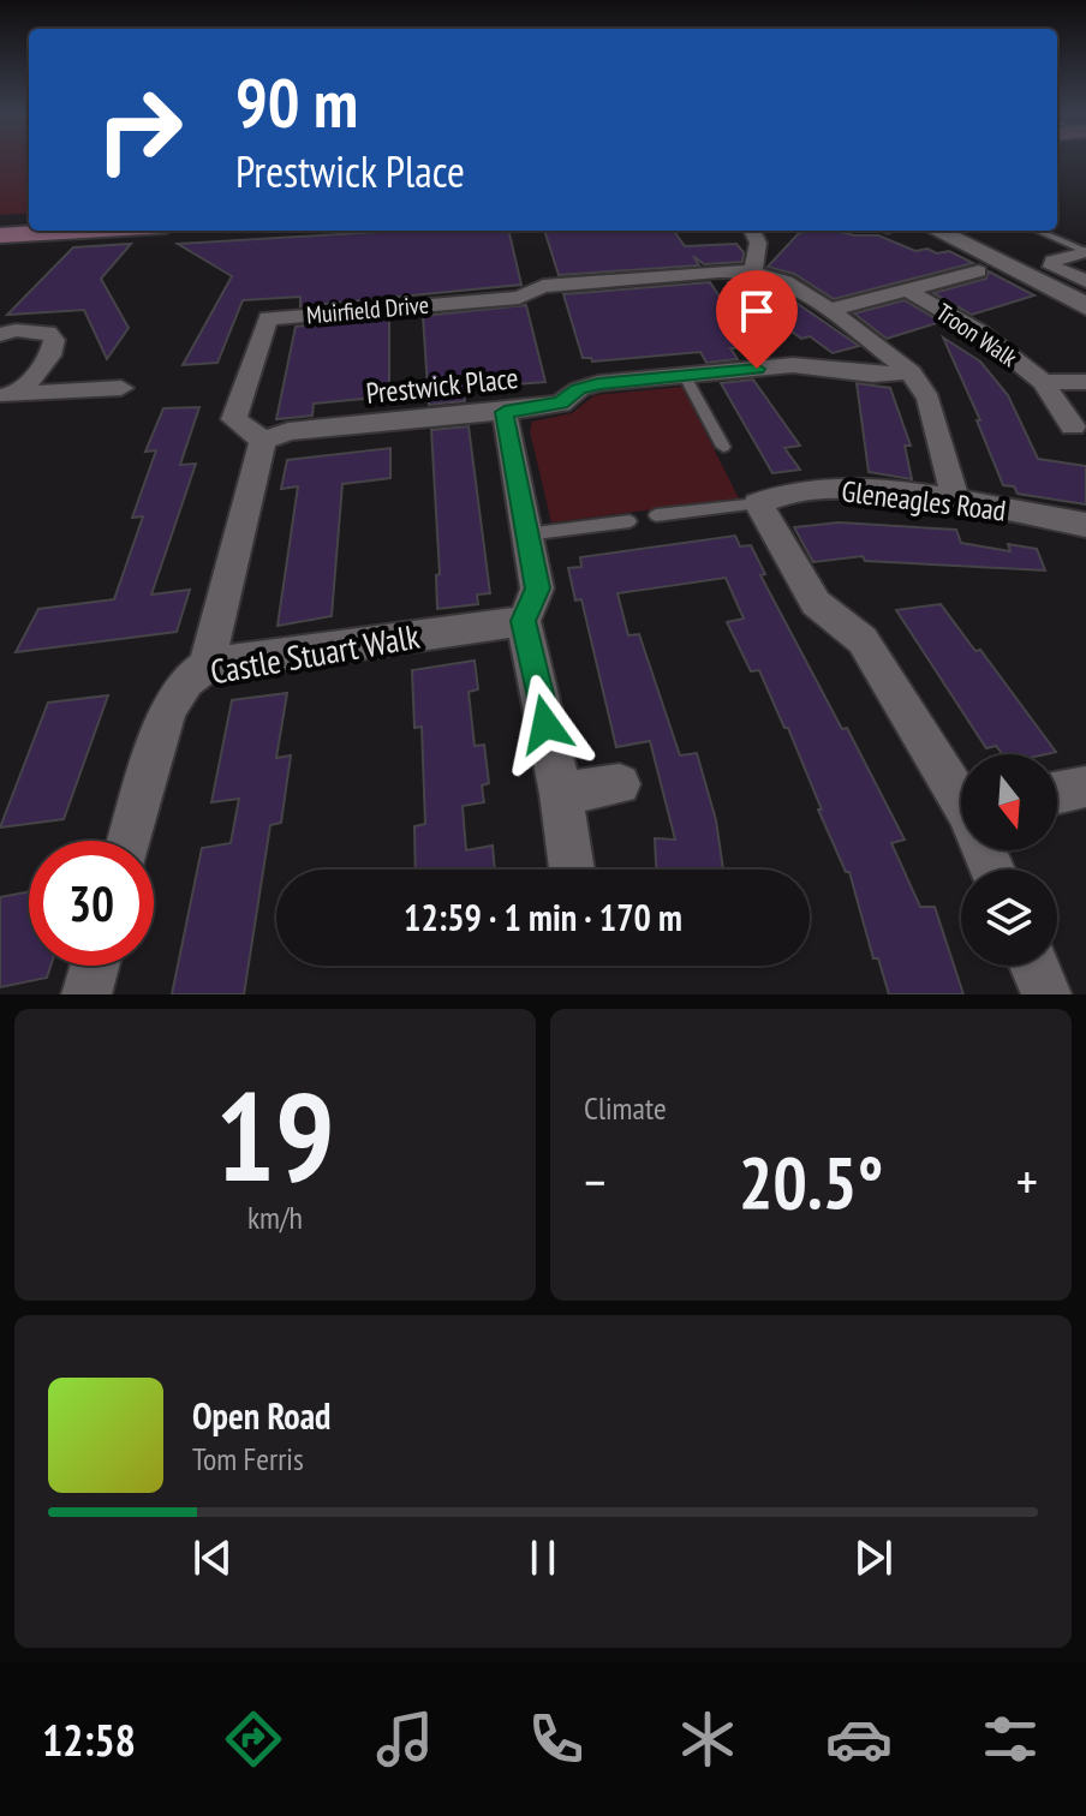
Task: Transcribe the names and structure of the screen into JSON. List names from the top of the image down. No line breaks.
{"streets":{"street":["Muirfield Drive","Troon Walk","Prestwick Place","Gleneagles Road","Castle Stuart Walk"]},"crossings":[["Muirfield Drive","Troon Walk"],["Muirfield Drive","Prestwick Place"]],"north":"bottom","page":{"turn":["90 m","Prestwick Place"],"limit":"30","trip":"12:59 · 1 min · 170 m","tile":[["19","km/h"],"Climate"],"heat":["−","20.5°","+"],"song":["Open Road","Tom Ferris"],"tabs":"12:58"}}
